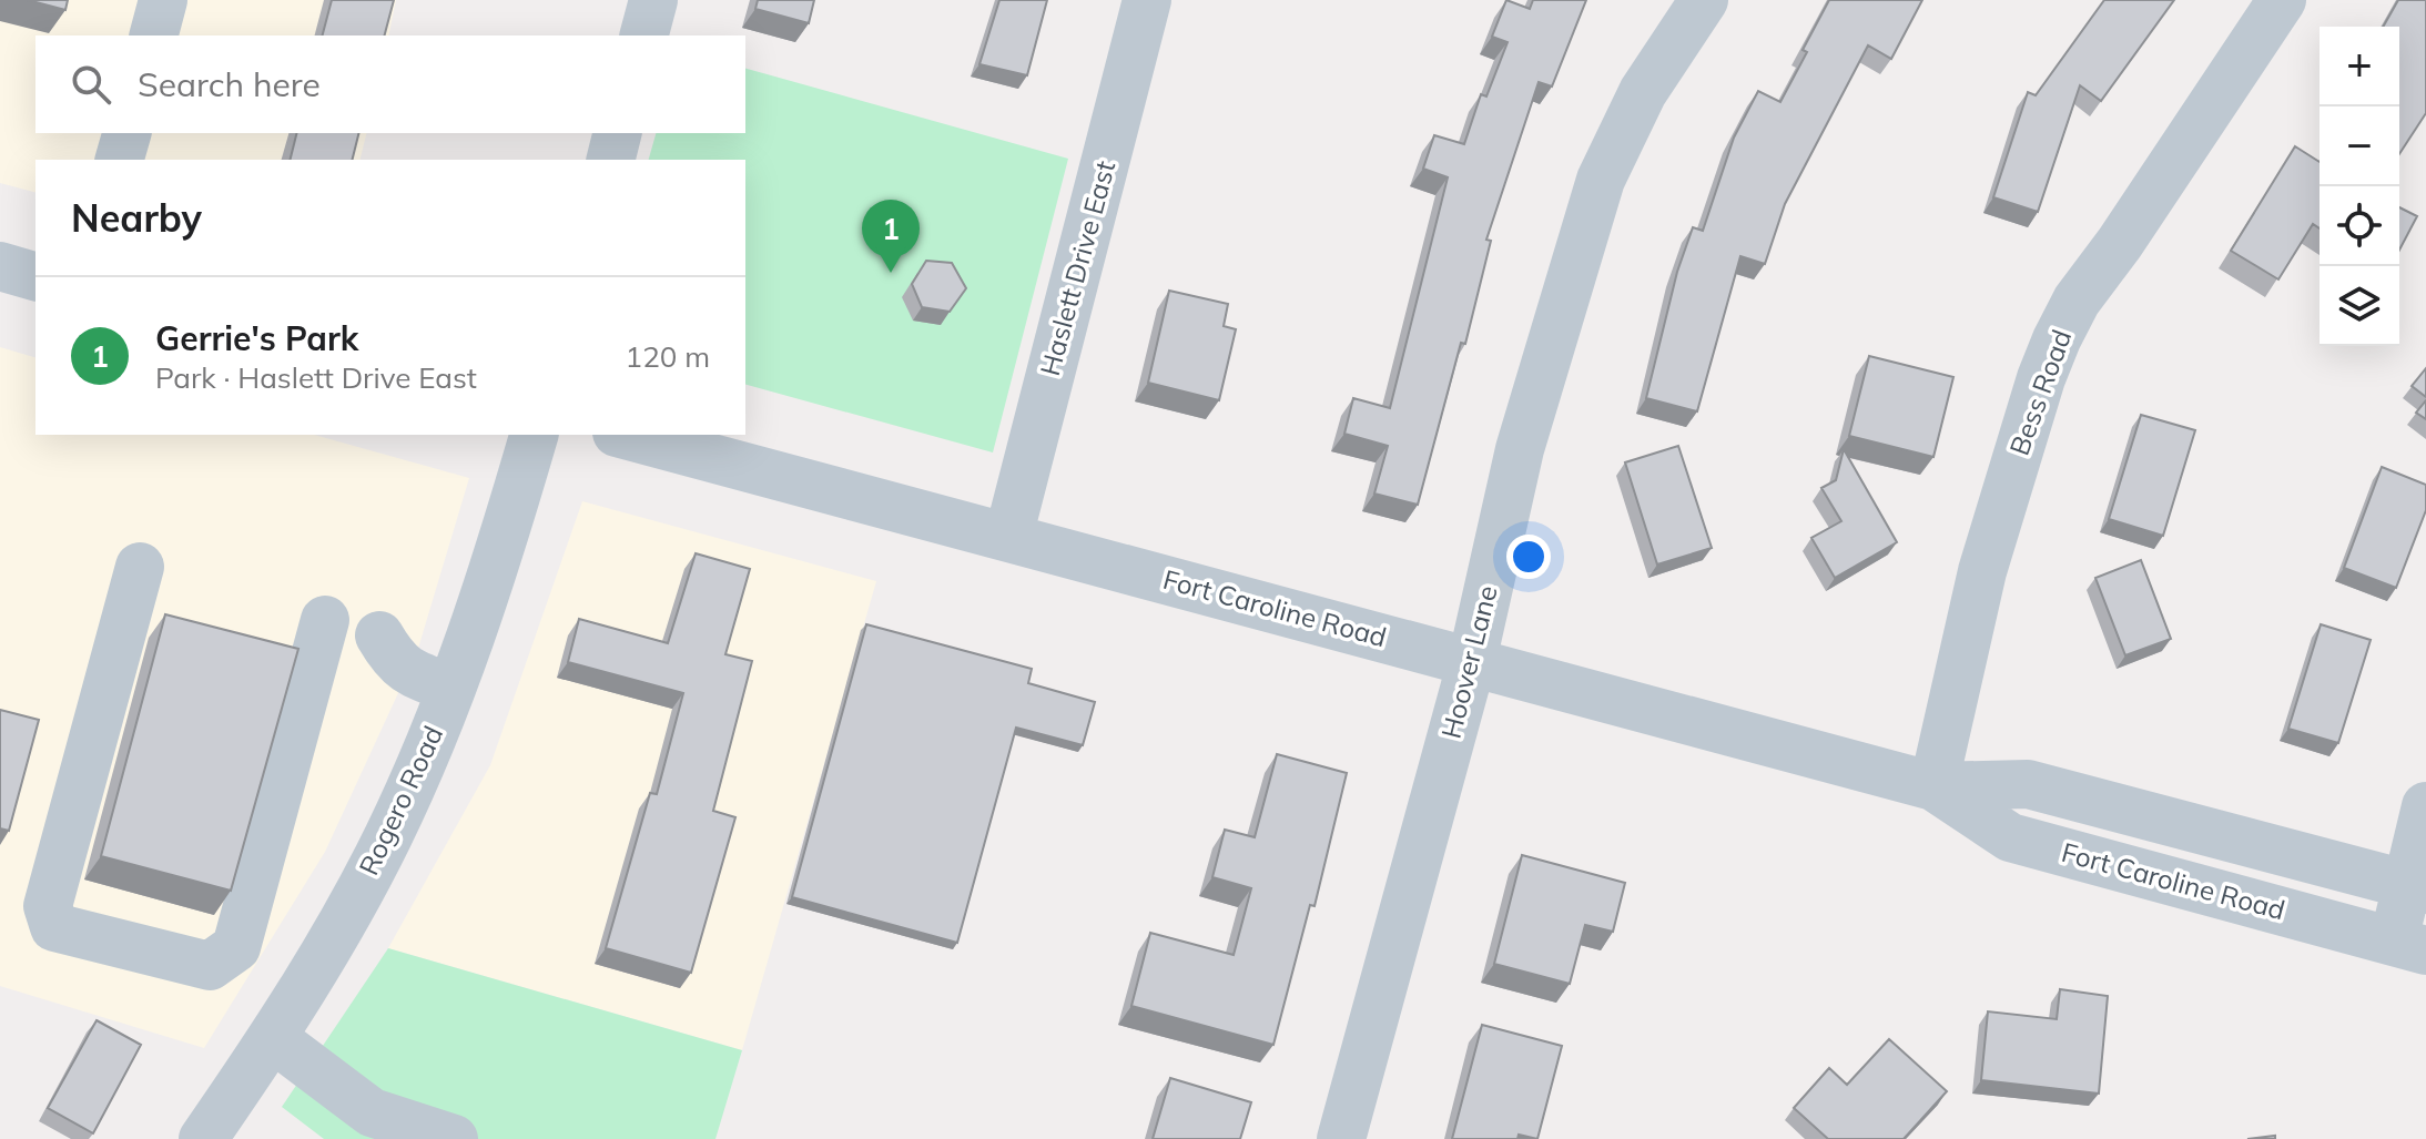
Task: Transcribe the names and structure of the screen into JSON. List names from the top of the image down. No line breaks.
{"streets":{"street":["Haslett Drive East","Bess Road","Fort Caroline Road","Hoover Lane","Rogero Road"]},"crossings":[["Haslett Drive East","Fort Caroline Road"],["Bess Road","Fort Caroline Road"],["Fort Caroline Road","Hoover Lane"]],"page":{"map_buttons":["+","−"],"search":"Search here","heading":"Nearby","pins":"1","list":[{"mark":"1","name":"Gerrie's Park","note":"Park · Haslett Drive East","value":"120 m"}]}}
